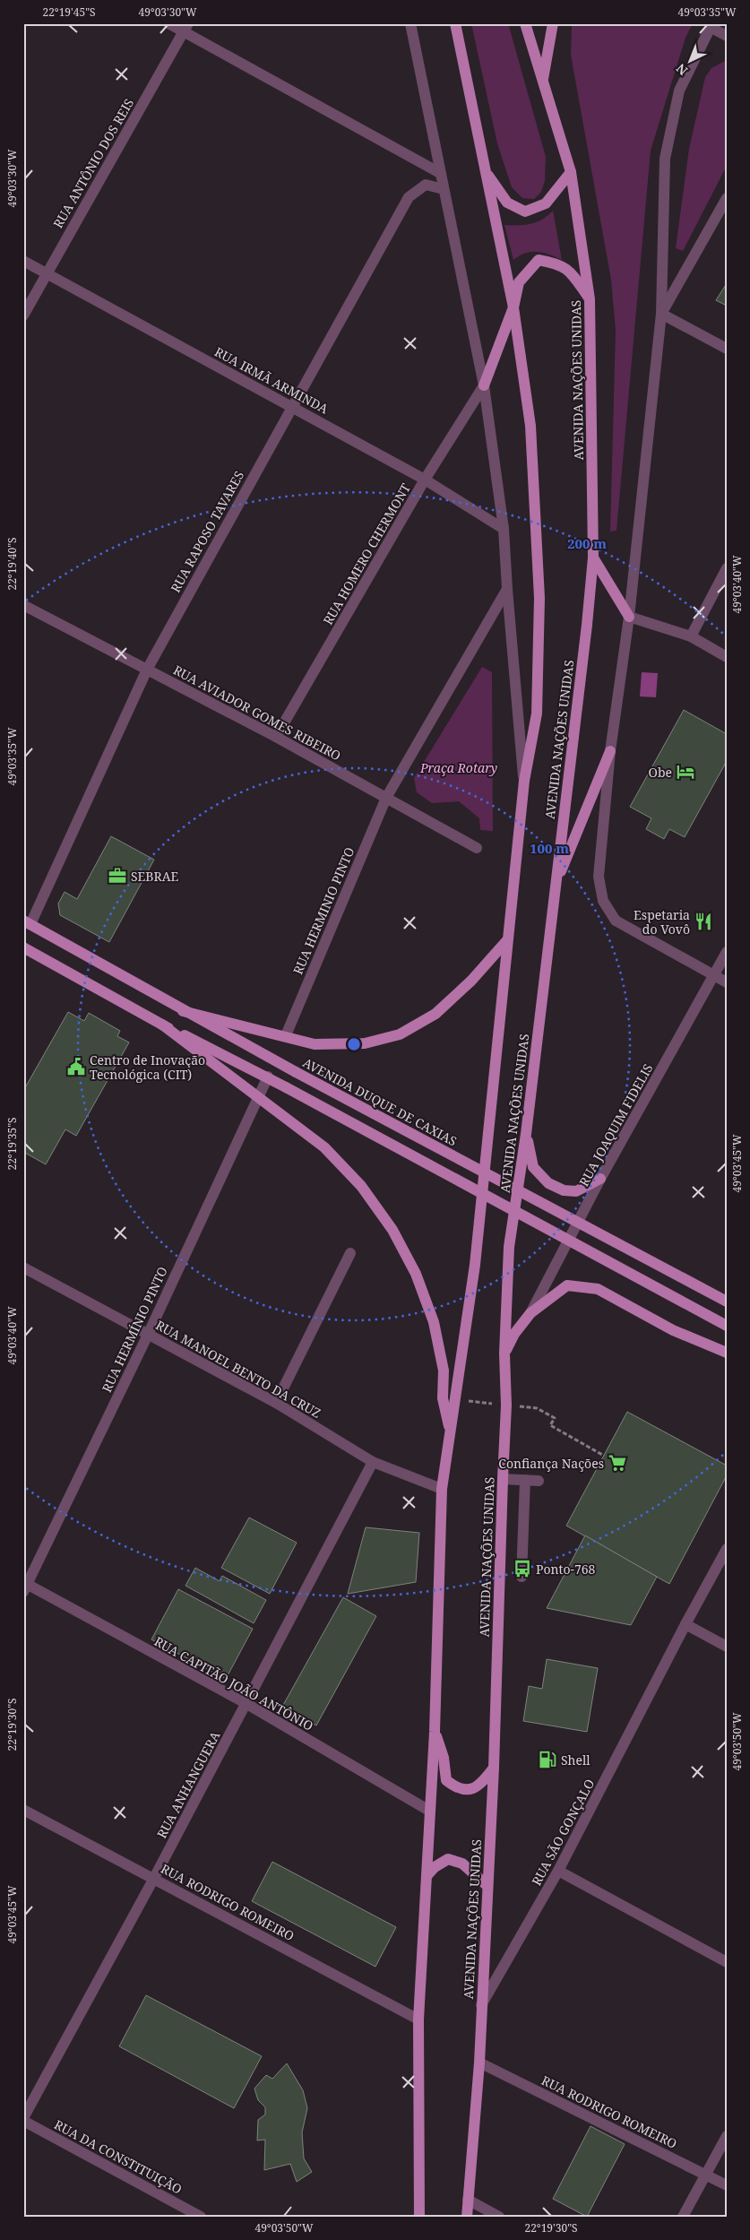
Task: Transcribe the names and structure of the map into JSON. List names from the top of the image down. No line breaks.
{"streets":{"main road":["AVENIDA NAÇÕES UNIDAS","AVENIDA DUQUE DE CAXIAS"],"street":["RUA ANTÔNIO DOS REIS","RUA IRMÃ ARMINDA","RUA RAPOSO TAVARES","RUA HOMERO CHERMONT","RUA AVIADOR GOMES RIBEIRO","RUA HERMINIO PINTO","RUA JOAQUIM FIDELIS","RUA HERMÍNIO PINTO","RUA MANOEL BENTO DA CRUZ","RUA CAPITÃO JOÃO ANTÔNIO","RUA ANHANGUERA","RUA SÃO GONÇALO","RUA RODRIGO ROMEIRO","RUA DA CONSTITUIÇÃO"]},"crossings":[["RUA ANTÔNIO DOS REIS","RUA IRMÃ ARMINDA"],["RUA IRMÃ ARMINDA","AVENIDA NAÇÕES UNIDAS"],["RUA IRMÃ ARMINDA","RUA RAPOSO TAVARES"],["RUA IRMÃ ARMINDA","RUA HOMERO CHERMONT"],["AVENIDA NAÇÕES UNIDAS","RUA RAPOSO TAVARES"],["AVENIDA NAÇÕES UNIDAS","RUA HOMERO CHERMONT"],["AVENIDA NAÇÕES UNIDAS","RUA MANOEL BENTO DA CRUZ"],["AVENIDA NAÇÕES UNIDAS","RUA CAPITÃO JOÃO ANTÔNIO"],["AVENIDA NAÇÕES UNIDAS","RUA SÃO GONÇALO"],["AVENIDA NAÇÕES UNIDAS","RUA RODRIGO ROMEIRO"],["RUA RAPOSO TAVARES","RUA AVIADOR GOMES RIBEIRO"],["RUA RAPOSO TAVARES","AVENIDA DUQUE DE CAXIAS"],["RUA HOMERO CHERMONT","RUA AVIADOR GOMES RIBEIRO"],["RUA AVIADOR GOMES RIBEIRO","RUA HERMINIO PINTO"],["RUA HERMÍNIO PINTO","RUA MANOEL BENTO DA CRUZ"],["RUA HERMÍNIO PINTO","RUA CAPITÃO JOÃO ANTÔNIO"],["RUA MANOEL BENTO DA CRUZ","RUA ANHANGUERA"],["RUA CAPITÃO JOÃO ANTÔNIO","RUA ANHANGUERA"],["RUA ANHANGUERA","RUA RODRIGO ROMEIRO"],["RUA ANHANGUERA","RUA DA CONSTITUIÇÃO"]],"parks":["Praça Rotary"],"places":{"hotel":["Obe"],"office":["SEBRAE"],"restaurant":["Espetaria do Vovô"],"public building":["Centro de Inovação Tecnológica (CIT)"],"supermarket":["Confiança Nações"],"bus stop":["Ponto-768"],"fuel station":["Shell"]},"north":"bottom left","coordinates":["22°19'45\"S","49°03'30\"W","49°03'35\"W","22°19'40\"S","49°03'40\"W","22°19'35\"S","49°03'45\"W","22°19'30\"S","49°03'50\"W"],"rings":["200 m","100 m"]}
